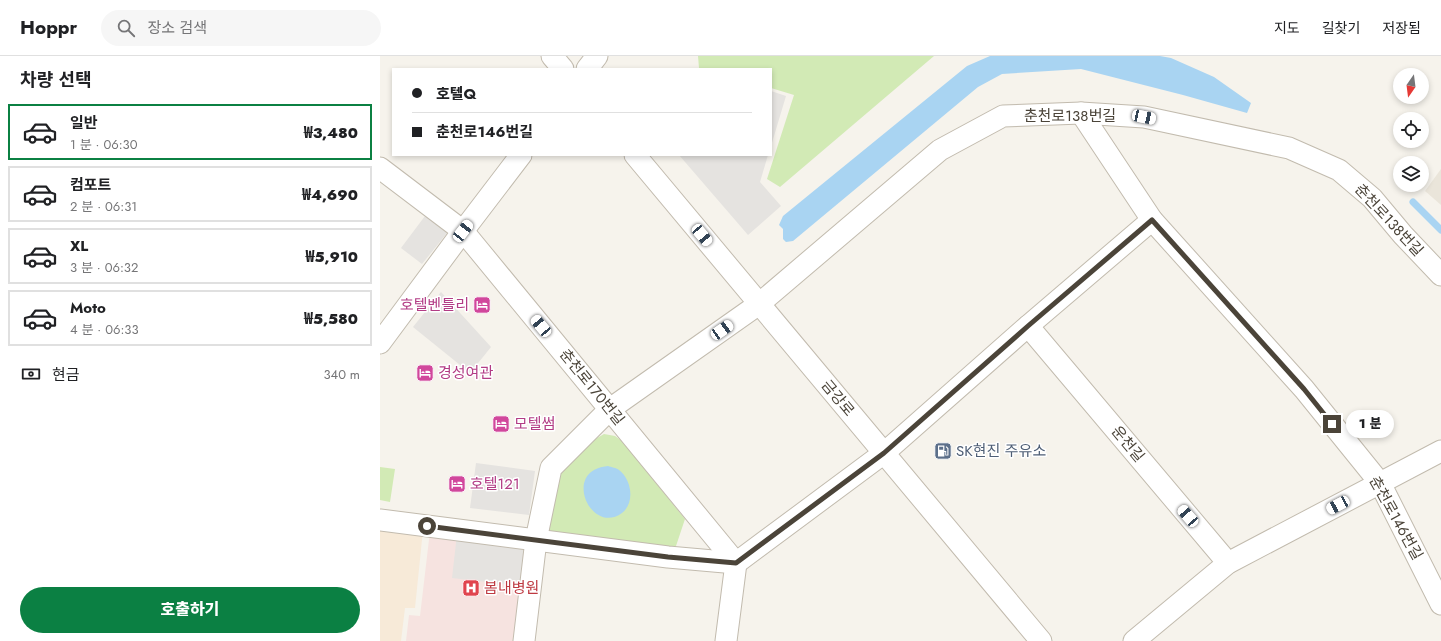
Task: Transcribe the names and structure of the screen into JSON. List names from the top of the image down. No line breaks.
{"streets":{"street":["춘천로138번길","춘천로170번길","금강로","운천길","춘천로146번길"]},"crossings":[["춘천로138번길","춘천로170번길"],["춘천로138번길","금강로"],["춘천로138번길","춘천로146번길"]],"places":{"hotel":["호텔벤틀리","경성여관","모텔썸","호텔121"],"fuel station":["SK현진 주유소"],"hospital":["봄내병원"]},"north":"bottom","page":{"header":"Hoppr","search":"장소 검색","nav":["지도","길찾기","저장됨"],"heading":"차량 선택","banner":["호텔Q","춘천로146번길"],"list":[{"name":"일반","note":"1 분 · 06:30","value":"₩3,480"},{"name":"컴포트","note":"2 분 · 06:31","value":"₩4,690"},{"name":"XL","note":"3 분 · 06:32","value":"₩5,910"},{"name":"Moto","note":"4 분 · 06:33","value":"₩5,580"}],"pay":["현금","340 m"],"bubble":"1 분","buttons":"호출하기"}}
